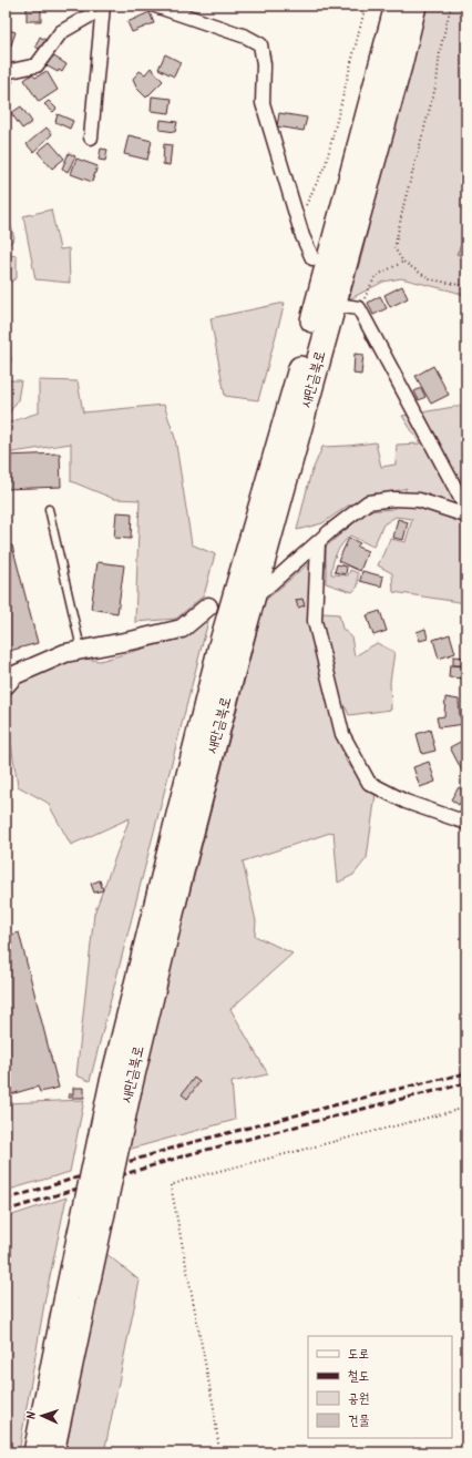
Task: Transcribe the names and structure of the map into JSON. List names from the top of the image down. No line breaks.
{"streets":{"highway":["새만금북로"]},"legend":["도로","철도","공원","건물"],"north":"left"}
